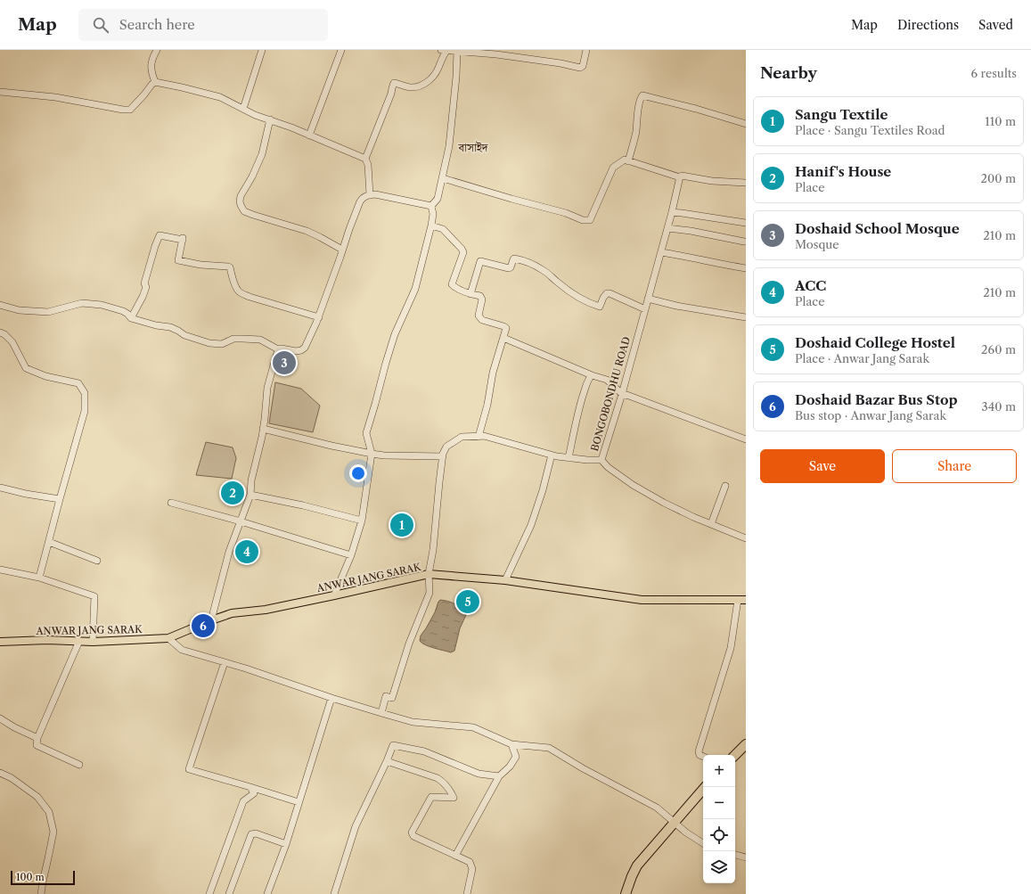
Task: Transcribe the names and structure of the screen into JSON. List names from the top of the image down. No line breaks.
{"streets":{"main road":["ANWAR JANG SARAK"],"street":["BONGOBONDHU ROAD"]},"districts":["বাসাইদ"],"scale_bar":"100 m","page":{"header":"Map","search":"Search here","nav":["Map","Directions","Saved"],"heading":["Nearby","6 results"],"list":[{"mark":"1","name":"Sangu Textile","note":"Place · Sangu Textiles Road","value":"110 m"},{"mark":"2","name":"Hanif's House","note":"Place","value":"200 m"},{"mark":"3","name":"Doshaid School Mosque","note":"Mosque","value":"210 m"},{"mark":"4","name":"ACC","note":"Place","value":"210 m"},{"mark":"5","name":"Doshaid College Hostel","note":"Place · Anwar Jang Sarak","value":"260 m"},{"mark":"6","name":"Doshaid Bazar Bus Stop","note":"Bus stop · Anwar Jang Sarak","value":"340 m"}],"pins":["3","2","1","4","5","6"],"buttons":["Save","Share"],"map_buttons":["+","−"],"scale":"100 m"}}
